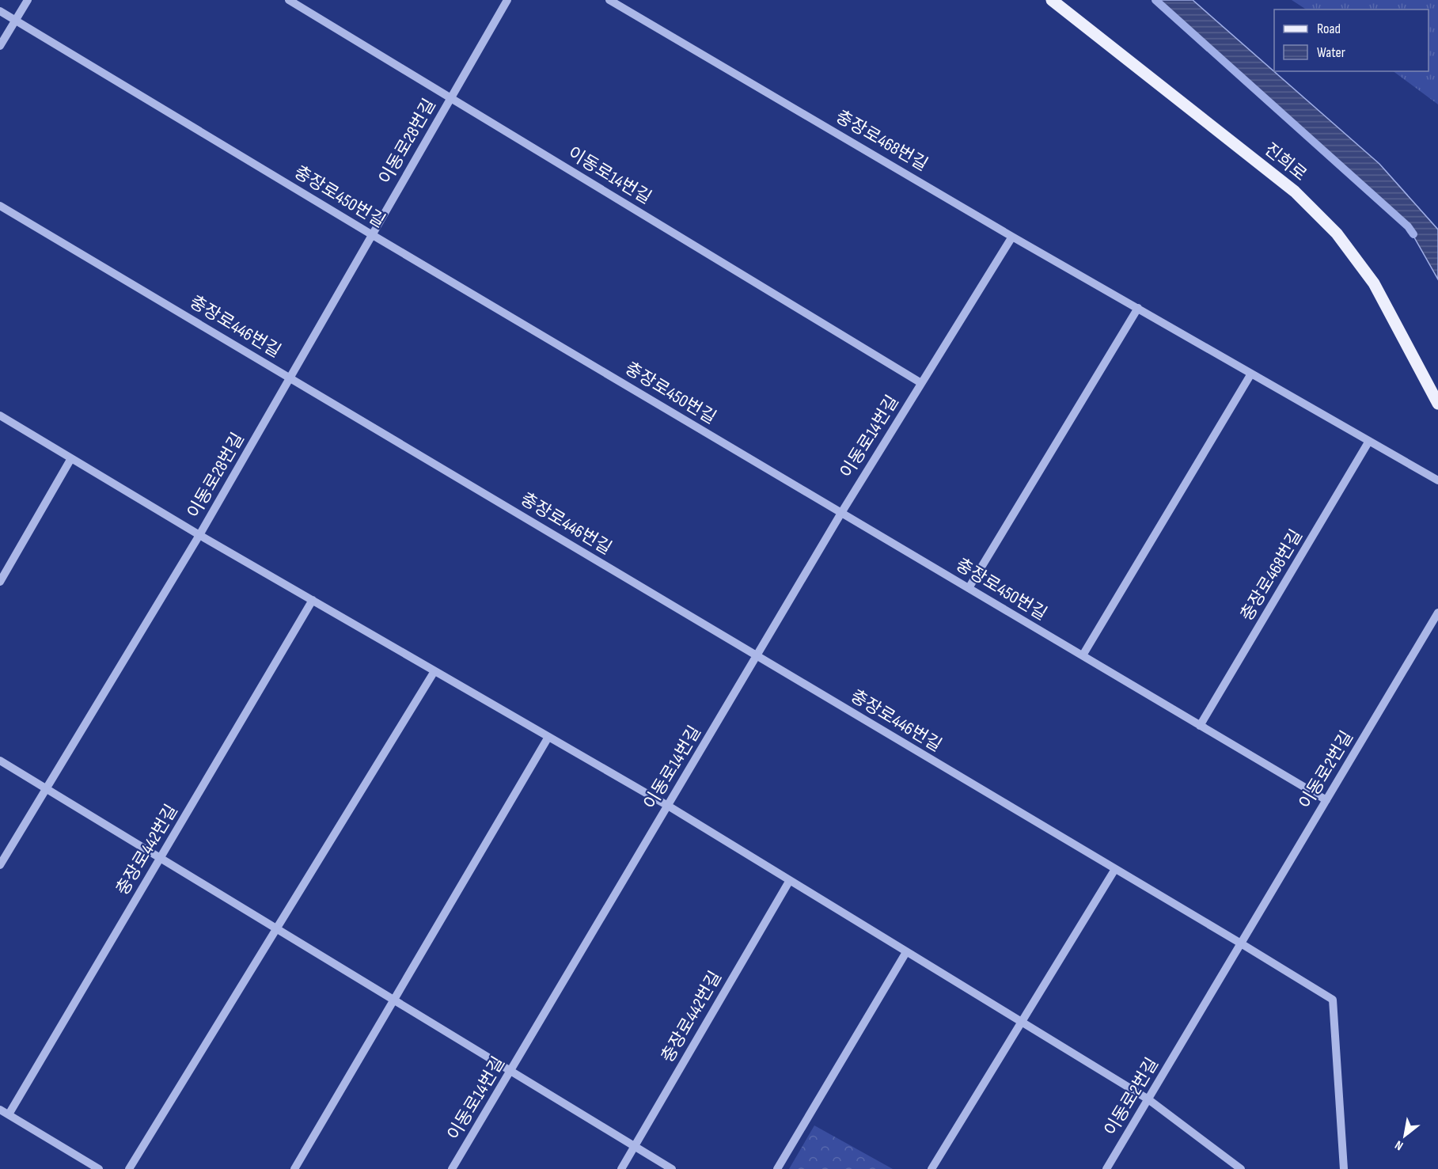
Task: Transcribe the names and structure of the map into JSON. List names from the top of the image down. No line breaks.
{"streets":{"main road":["진희로"],"street":["충장로468번길","이동로28번길","이동로14번길","충장로450번길","충장로446번길","이동로2번길","충장로442번길"]},"crossings":[["충장로468번길","이동로14번길"],["충장로468번길","충장로450번길"],["이동로28번길","이동로14번길"],["이동로28번길","충장로450번길"],["이동로28번길","충장로446번길"],["이동로14번길","충장로450번길"],["이동로14번길","충장로446번길"],["충장로450번길","이동로2번길"],["충장로446번길","이동로2번길"]],"legend":["Road","Water"],"north":"bottom left"}
